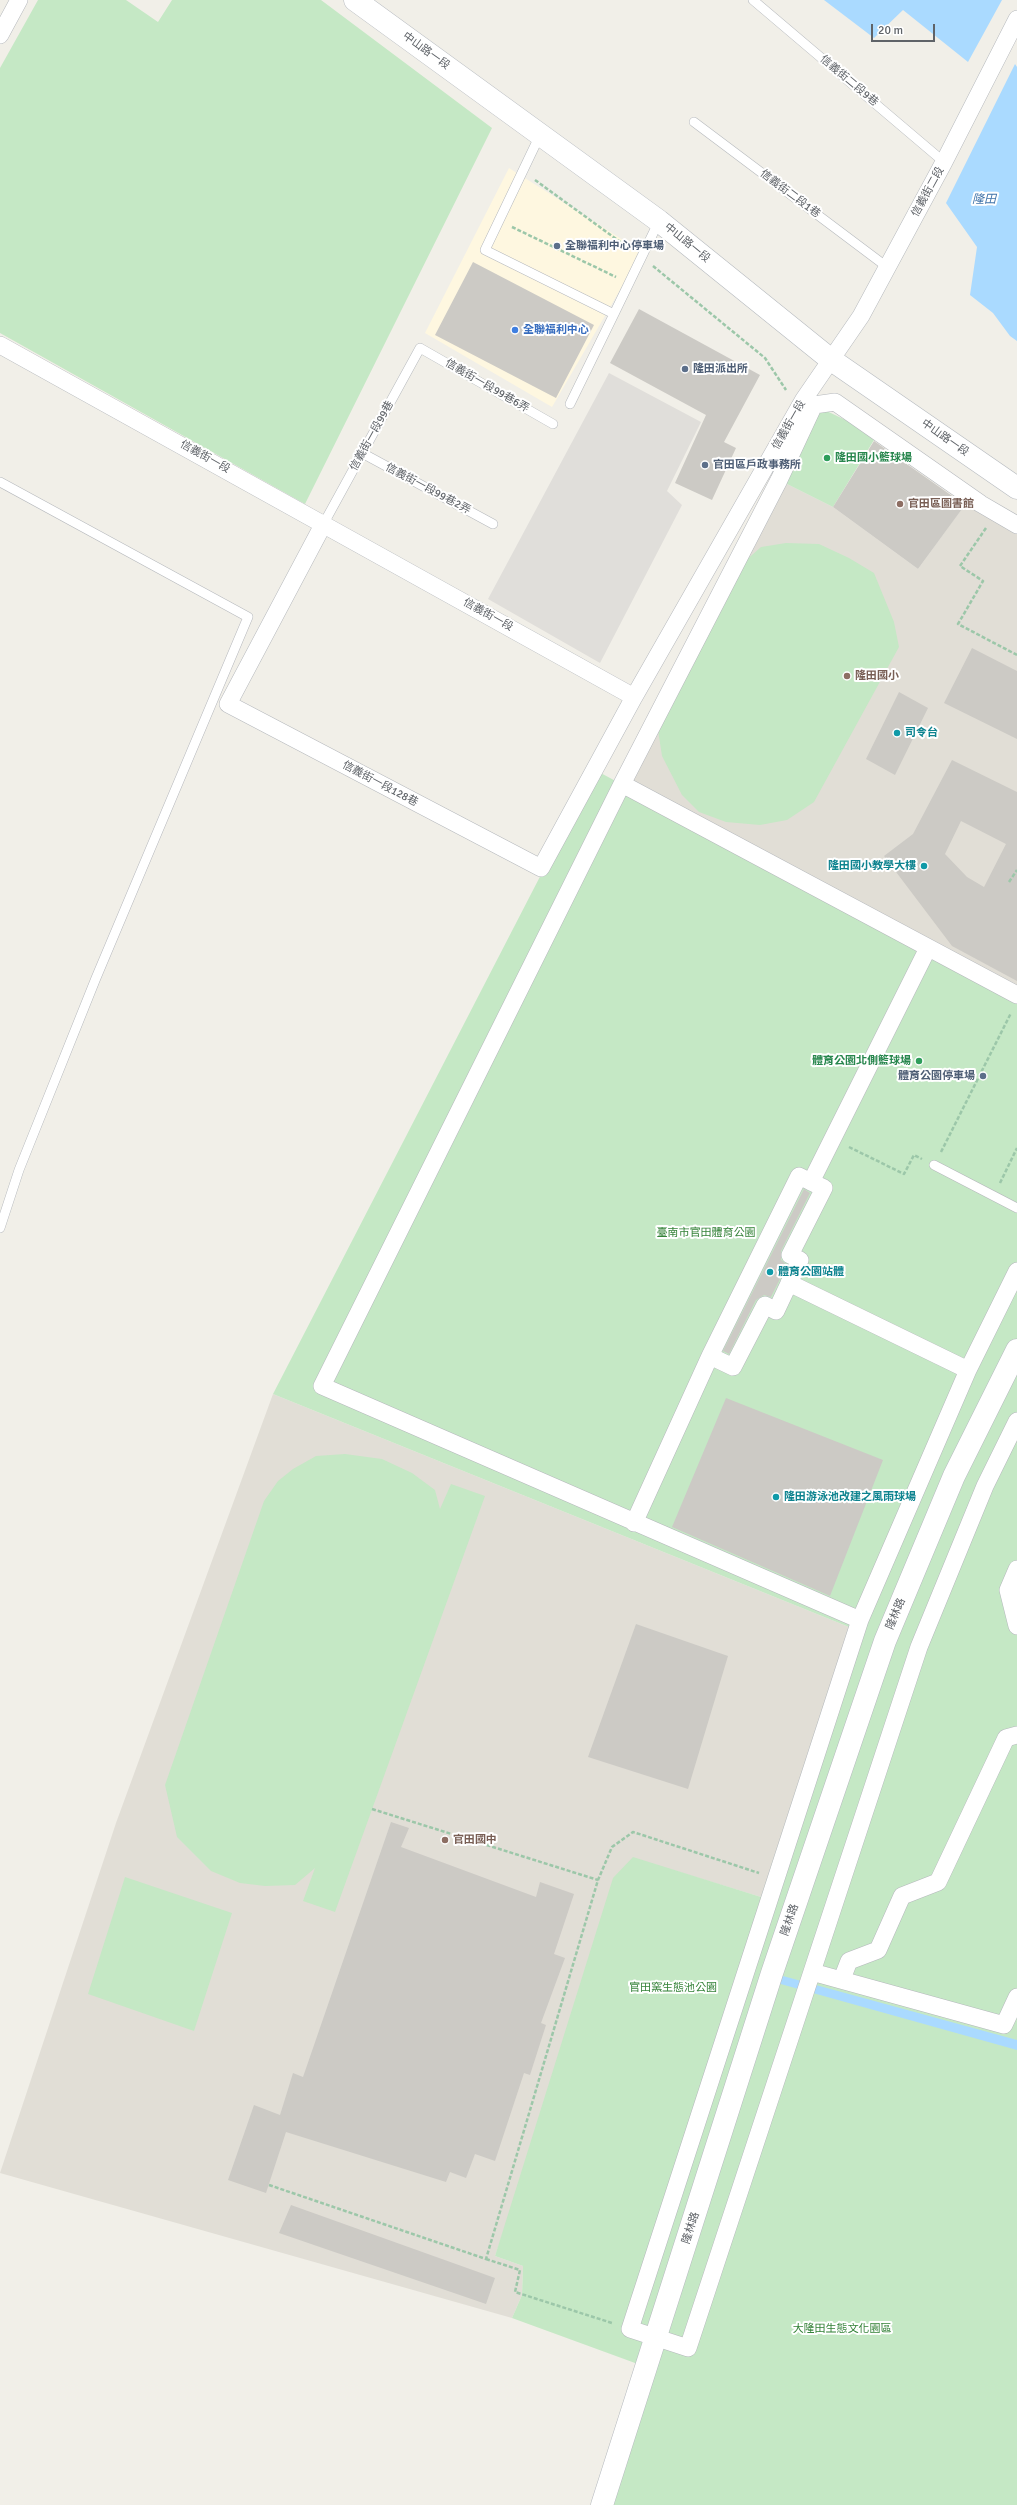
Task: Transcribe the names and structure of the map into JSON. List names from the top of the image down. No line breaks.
{"streets":{"street":["中山路一段","信義街二段","信義街一段","信義街一段128巷","隆林路"],"lane":["信義街二段9巷","信義街二段1巷","信義街一段99巷6弄","信義街一段99巷","信義街一段99巷2弄"]},"crossings":[["中山路一段","信義街二段"],["中山路一段","信義街一段"],["信義街二段9巷","信義街二段"],["信義街二段","信義街二段1巷"],["信義街二段","信義街一段"],["信義街一段99巷6弄","信義街一段99巷"],["信義街一段","信義街一段99巷"],["信義街一段","信義街一段128巷"],["信義街一段99巷","信義街一段99巷2弄"],["信義街一段99巷","信義街一段128巷"]],"water":["隆田"],"parks":["臺南市官田體育公園","官田窯生態池公園","大隆田生態文化園區"],"places":["全聯福利中心停車場","全聯福利中心","隆田派出所","隆田國小籃球場","官田區戶政事務所","官田區圖書館","隆田國小","司令台","隆田國小教學大樓","體育公園北側籃球場","體育公園停車場","體育公園站體","隆田游泳池改建之風雨球場","官田國中"],"scale_bar":"20 m"}
